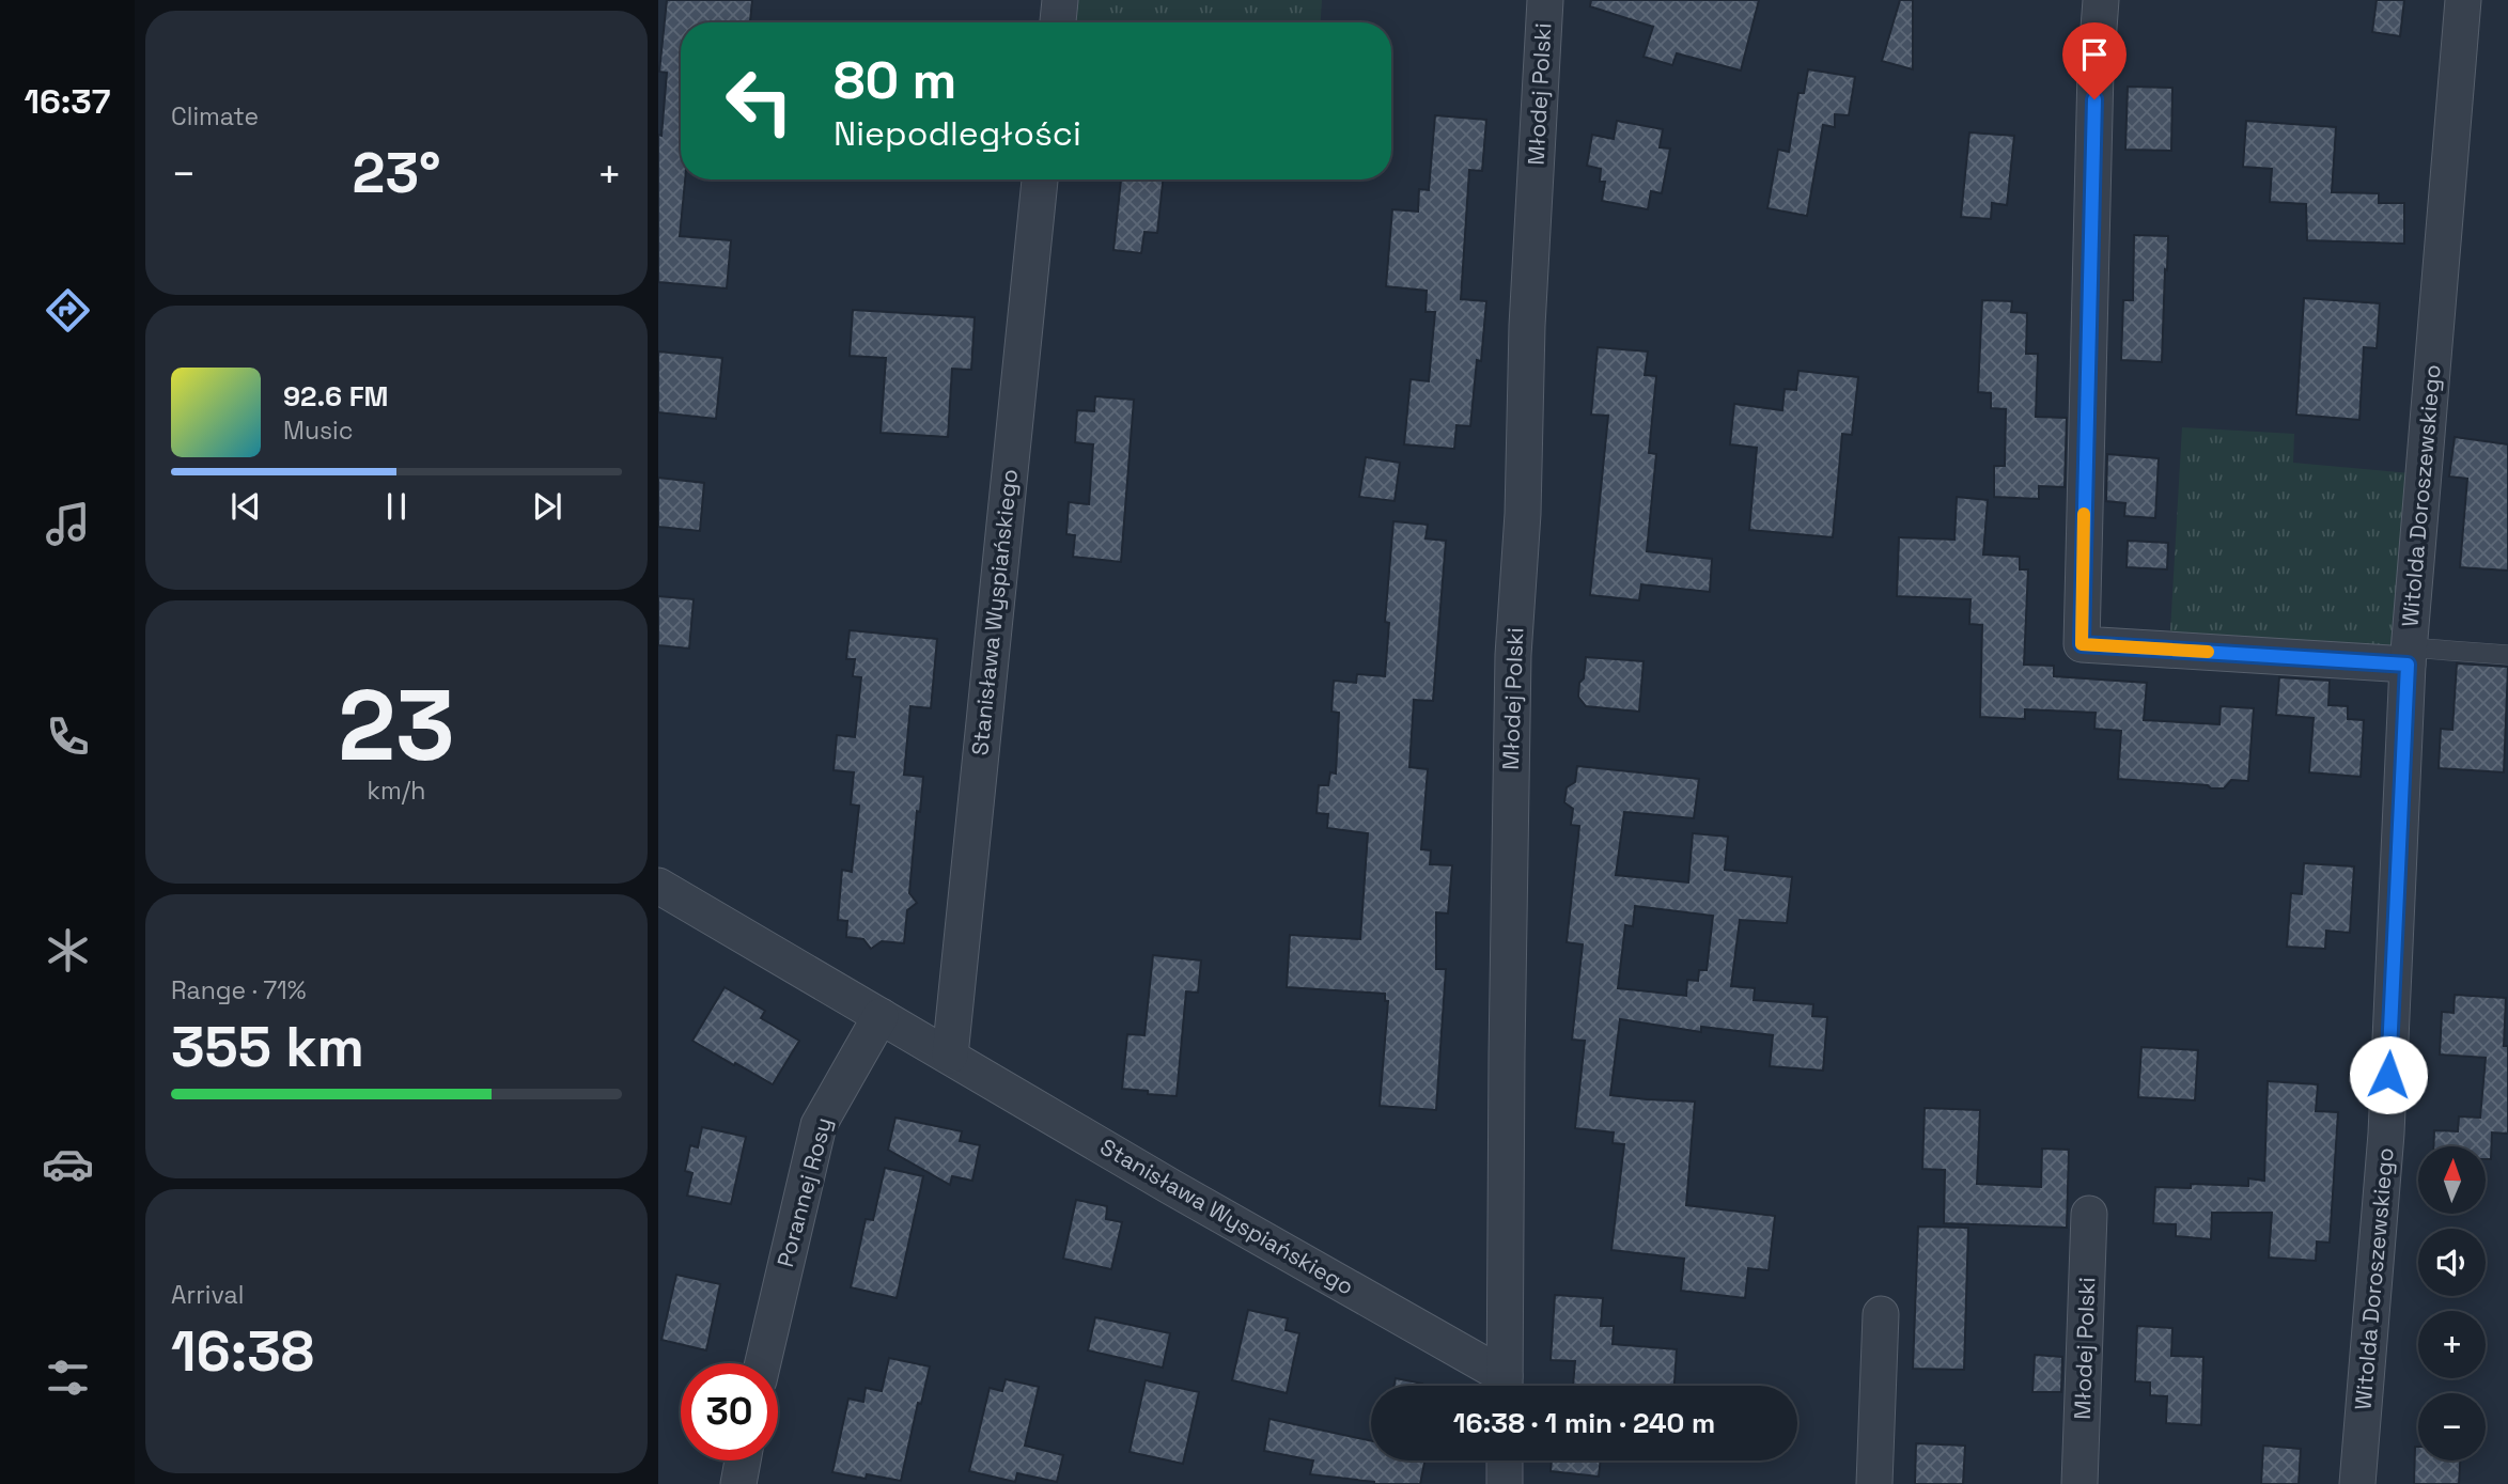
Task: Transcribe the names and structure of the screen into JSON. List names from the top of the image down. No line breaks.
{"streets":{"street":["Młodej Polski","Witolda Doroszewskiego","Stanisława Wyspiańskiego","Porannej Rosy"]},"crossings":[["Stanisława Wyspiańskiego","Porannej Rosy"]],"north":"top","page":{"tabs":"16:37","tile":["Climate",["23","km/h"],["Range · 71%","355 km"],["Arrival","16:38"]],"turn":["80 m","Niepodległości"],"heat":["−","23°","+"],"song":["92.6 FM","Music"],"map_buttons":["+","−"],"limit":"30","trip":"16:38 · 1 min · 240 m"}}
